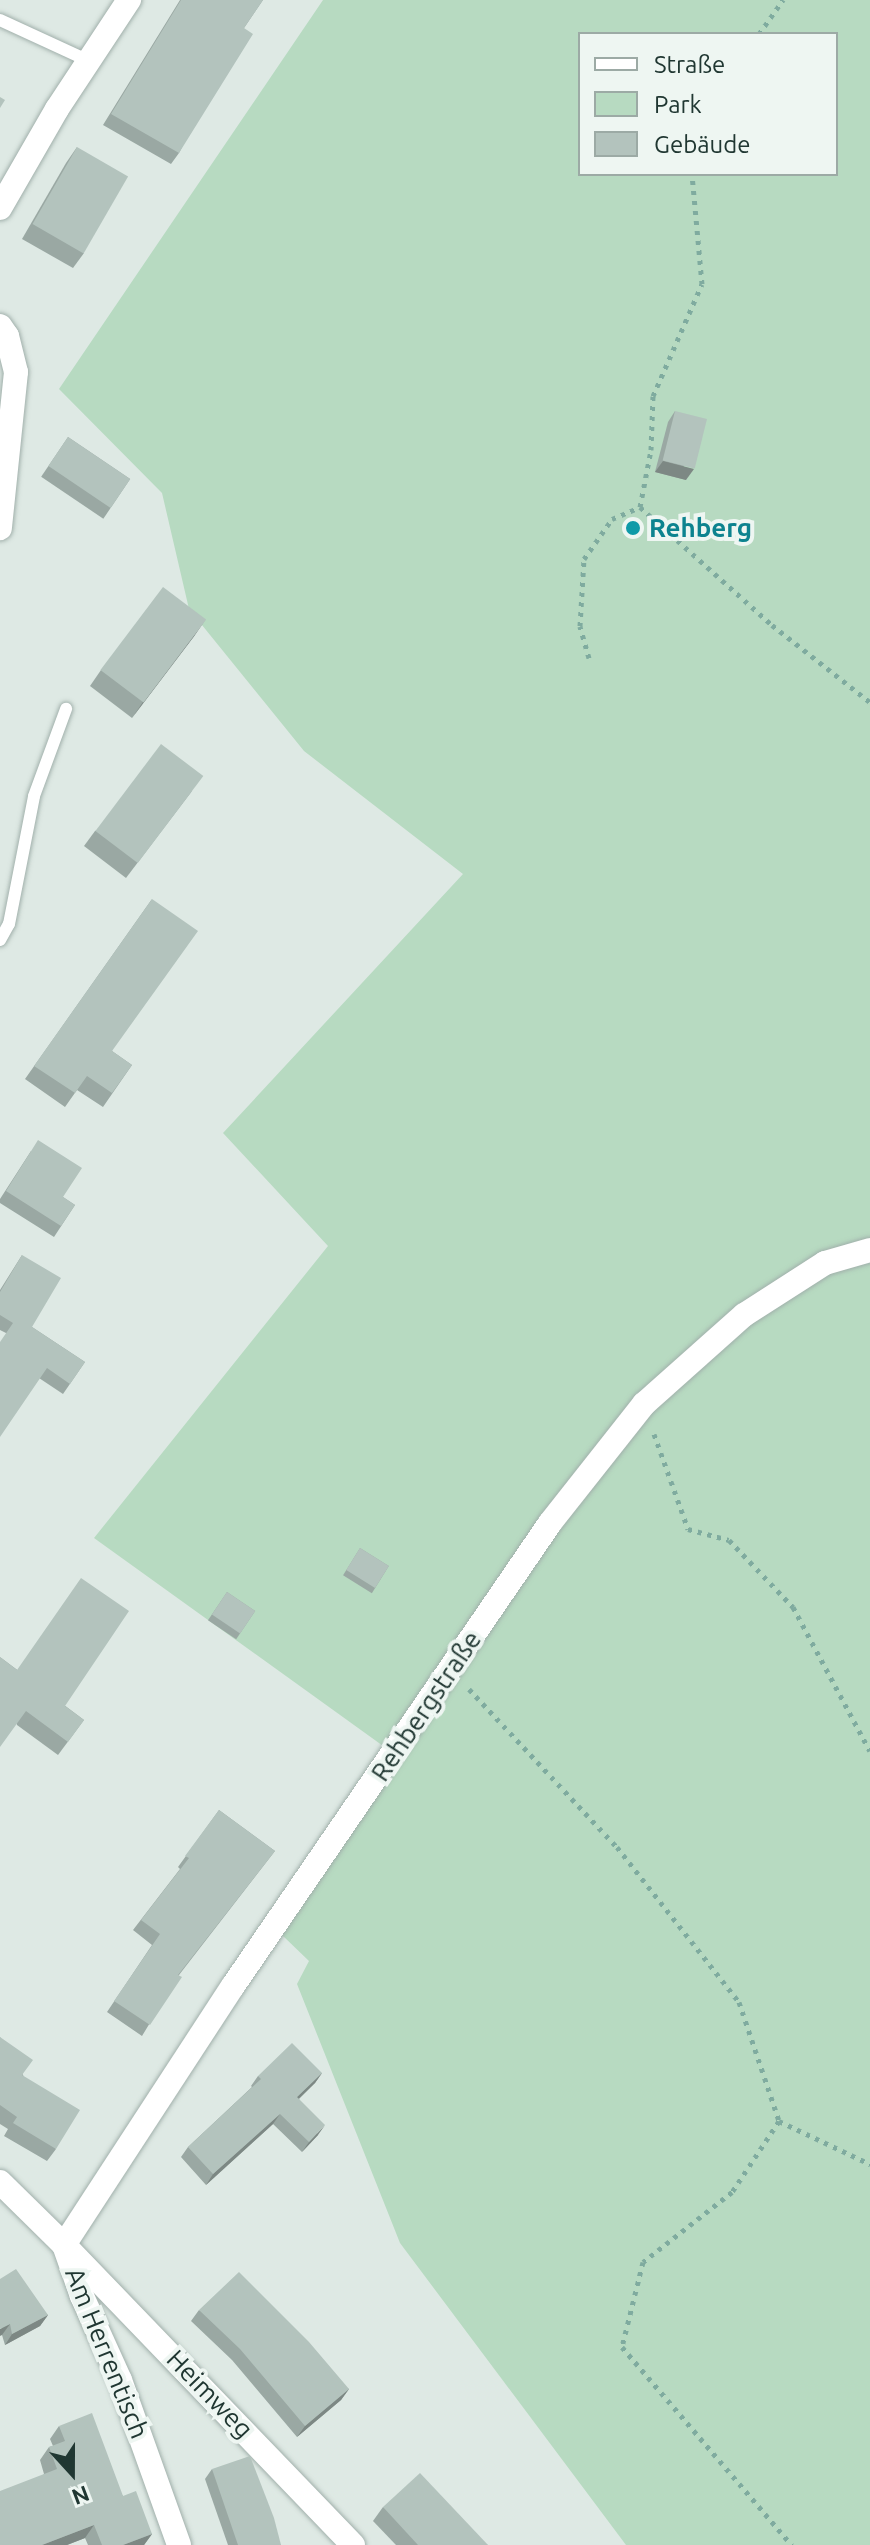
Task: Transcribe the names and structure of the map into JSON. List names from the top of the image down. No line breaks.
{"streets":{"street":["Rehbergstraße","Am Herrentisch","Heimweg"]},"crossings":[["Rehbergstraße","Am Herrentisch"],["Rehbergstraße","Heimweg"],["Am Herrentisch","Heimweg"]],"places":["Rehberg"],"legend":["Straße","Park","Gebäude"],"north":"bottom"}
